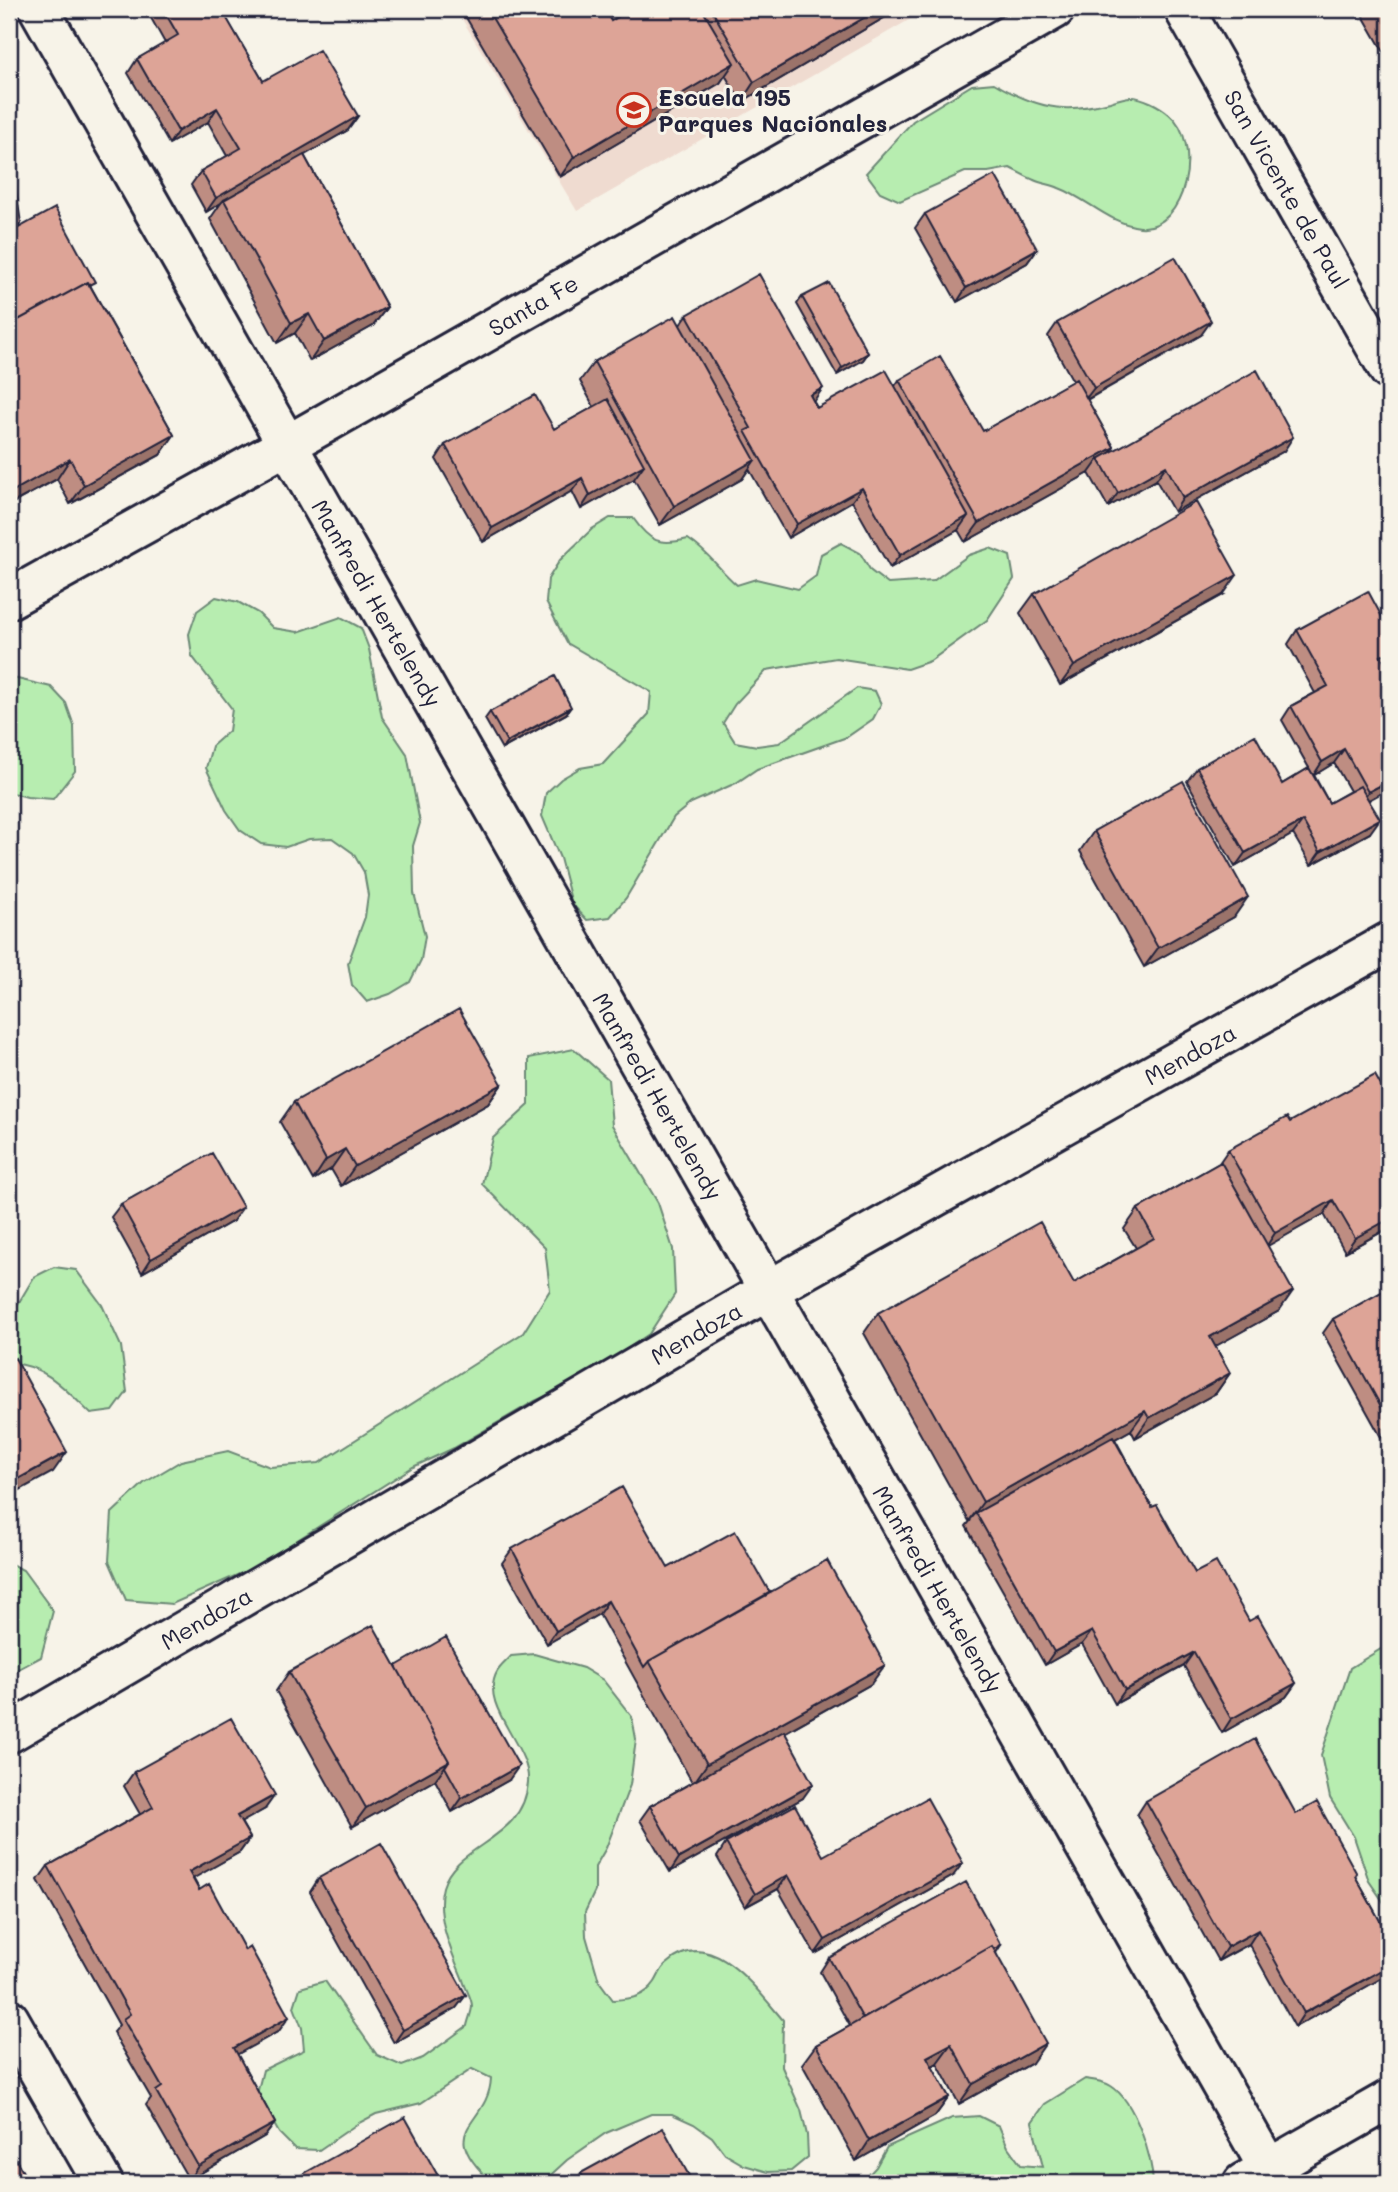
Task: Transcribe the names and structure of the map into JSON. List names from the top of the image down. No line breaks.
{"streets":{"street":["San Vicente de Paul","Santa Fe","Manfredi Hertelendy","Mendoza"]},"crossings":[["Santa Fe","Manfredi Hertelendy"],["Manfredi Hertelendy","Mendoza"]],"places":{"school or university":["Escuela 195 Parques Nacionales"]}}
